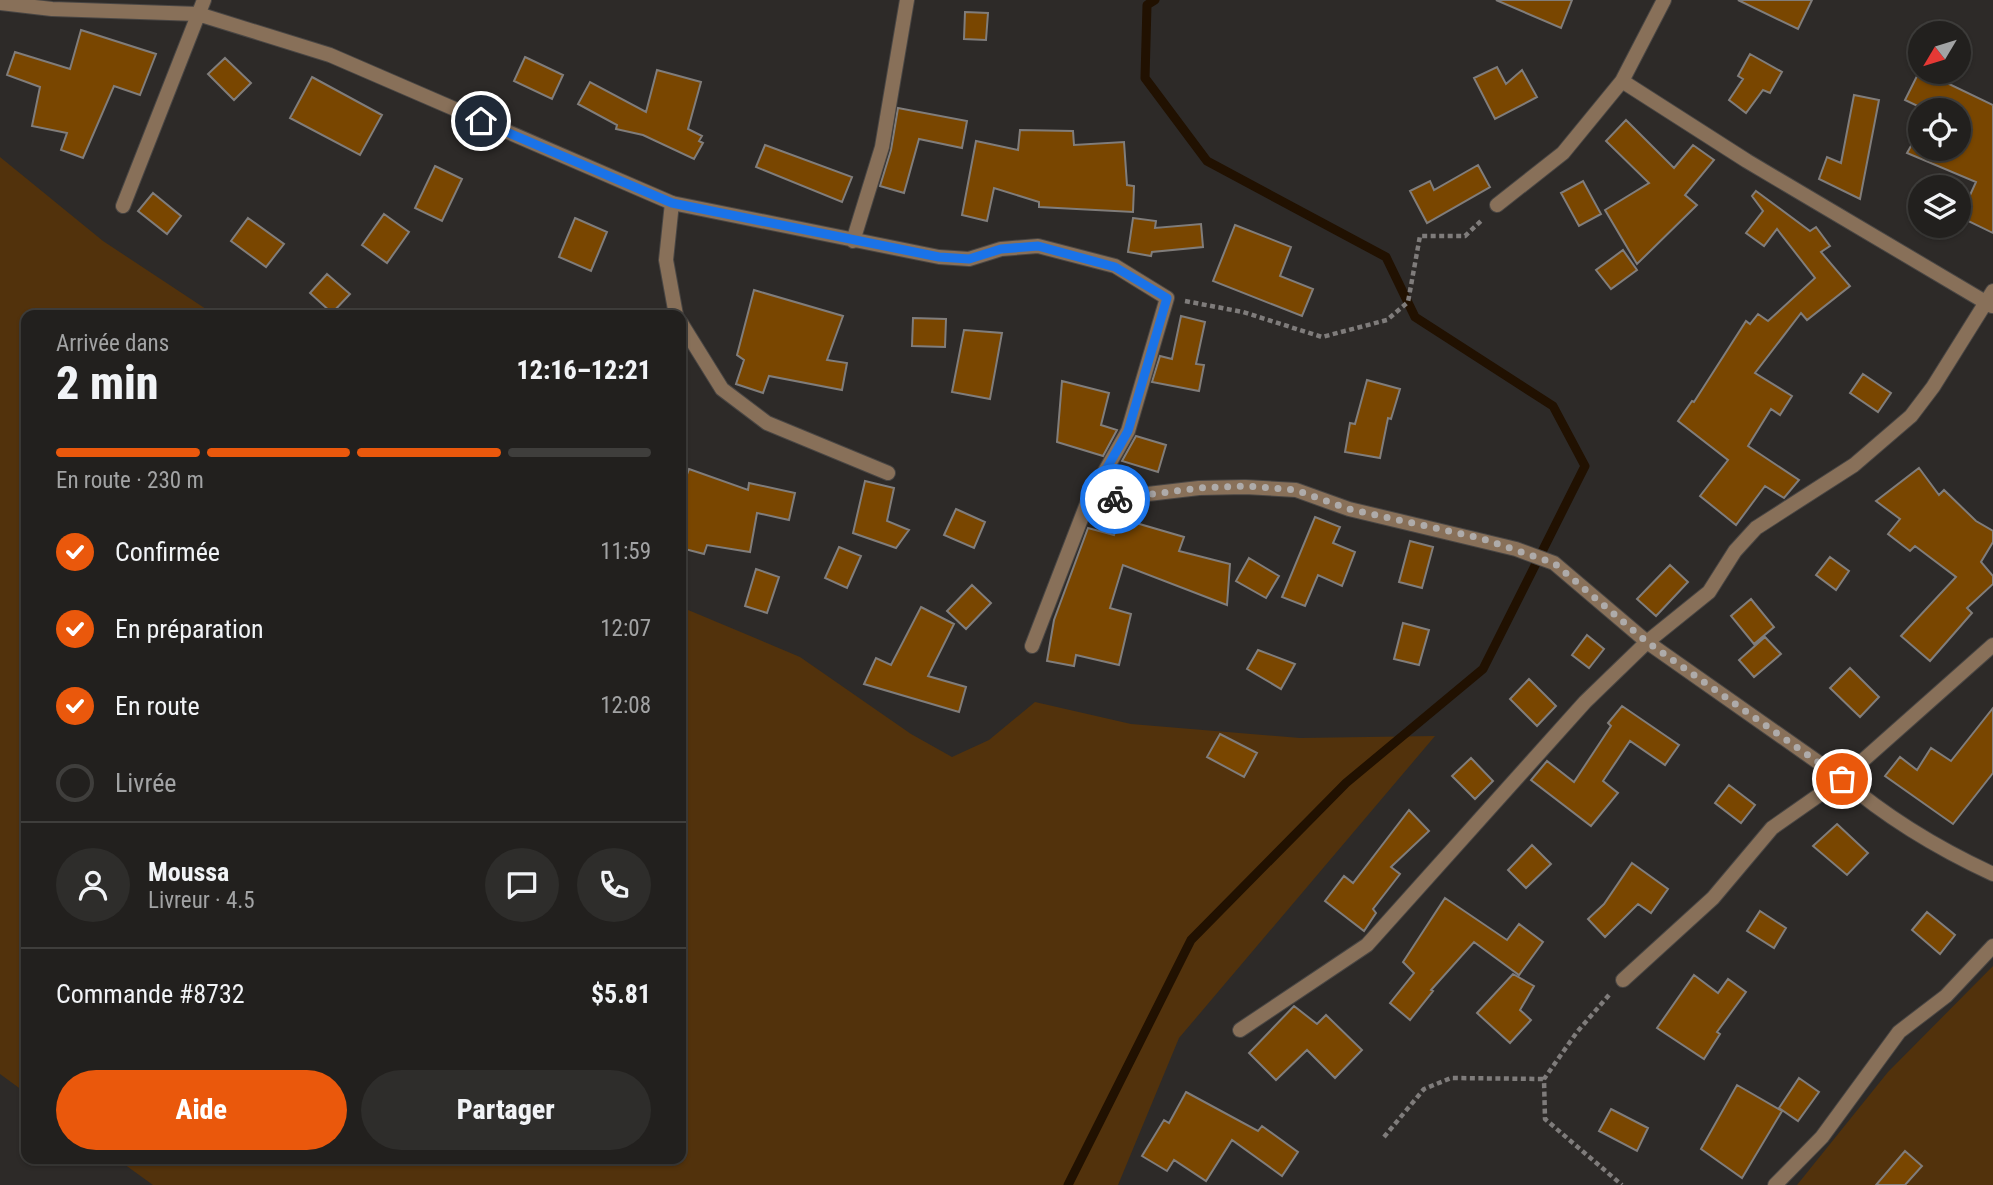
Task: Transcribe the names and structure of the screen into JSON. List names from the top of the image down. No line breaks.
{"north":"bottom left","page":{"heading":["2 min","Arrivée dans","12:16–12:21"],"panel":["Moussa","Livreur · 4.5","Commande #8732","$5.81"],"bar":"En route · 230 m","list":[["Confirmée","11:59"],["En préparation","12:07"],["En route","12:08"],"Livrée"],"buttons":["Aide","Partager"]}}
